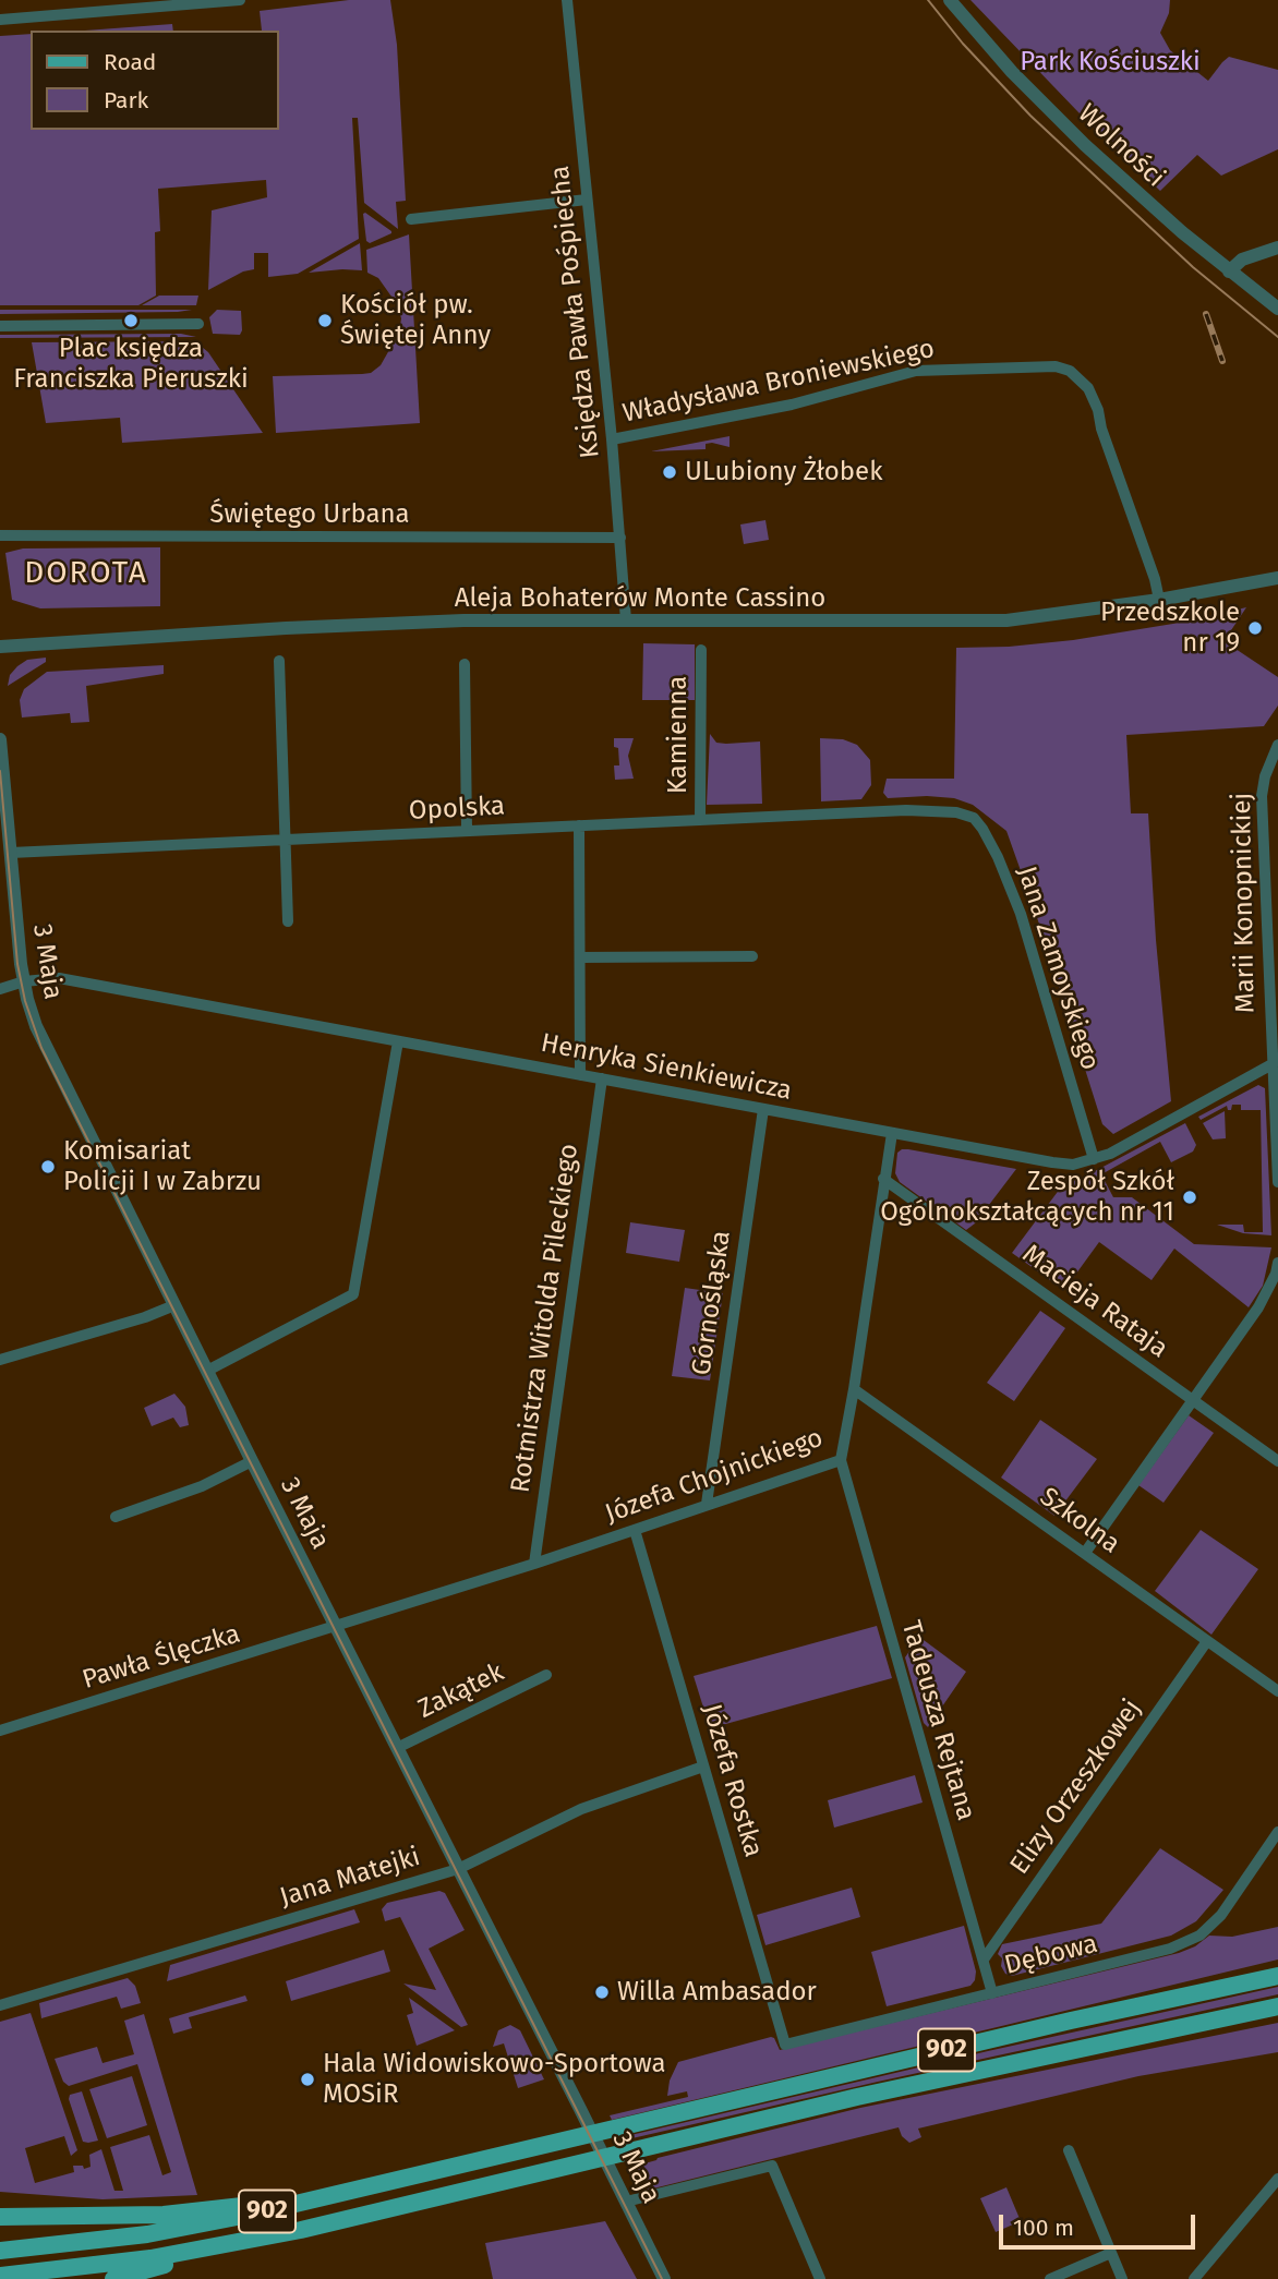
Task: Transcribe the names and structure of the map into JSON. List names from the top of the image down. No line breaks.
{"streets":{"main road":["902"],"street":["Wolności","Księdza Pawła Pośpiecha","Władysława Broniewskiego","Świętego Urbana","Aleja Bohaterów Monte Cassino","Kamienna","Opolska","Marii Konopnickiej","3 Maja","Jana Zamoyskiego","Henryka Sienkiewicza","Macieja Rataja","Górnośląska","Rotmistrza Witolda Pileckiego","Józefa Chojnickiego","Szkolna","Pawła Ślęczka","Zakątek","Tadeusza Rejtana","Józefa Rostka","Elizy Orzeszkowej","Jana Matejki","Dębowa"]},"crossings":[["Księdza Pawła Pośpiecha","Władysława Broniewskiego"],["Księdza Pawła Pośpiecha","Świętego Urbana"],["Księdza Pawła Pośpiecha","Aleja Bohaterów Monte Cassino"],["Władysława Broniewskiego","Aleja Bohaterów Monte Cassino"],["Kamienna","Opolska"],["Opolska","3 Maja"],["Opolska","Jana Zamoyskiego"],["Marii Konopnickiej","Henryka Sienkiewicza"],["3 Maja","Henryka Sienkiewicza"],["3 Maja","Józefa Chojnickiego"],["3 Maja","Pawła Ślęczka"],["3 Maja","Zakątek"],["3 Maja","Jana Matejki"],["Jana Zamoyskiego","Henryka Sienkiewicza"],["Henryka Sienkiewicza","Górnośląska"],["Henryka Sienkiewicza","Rotmistrza Witolda Pileckiego"],["Henryka Sienkiewicza","Józefa Chojnickiego"],["Macieja Rataja","Józefa Chojnickiego"],["Górnośląska","Józefa Chojnickiego"],["Rotmistrza Witolda Pileckiego","Józefa Chojnickiego"],["Józefa Chojnickiego","Szkolna"],["Józefa Chojnickiego","Pawła Ślęczka"],["Józefa Chojnickiego","Tadeusza Rejtana"],["Józefa Chojnickiego","Józefa Rostka"],["Szkolna","Elizy Orzeszkowej"],["Tadeusza Rejtana","Elizy Orzeszkowej"],["Tadeusza Rejtana","Dębowa"],["Józefa Rostka","Jana Matejki"],["Józefa Rostka","Dębowa"]],"districts":["DOROTA"],"parks":["Park Kościuszki"],"places":["Plac księdza Franciszka Pieruszki","Kościół pw. Świętej Anny","ULubiony Żłobek","Przedszkole nr 19","Komisariat Policji I w Zabrzu","Zespół Szkół Ogólnokształcących nr 11","Willa Ambasador","Hala Widowiskowo-Sportowa MOSiR"],"legend":["Road","Park"],"scale_bar":"100 m"}
